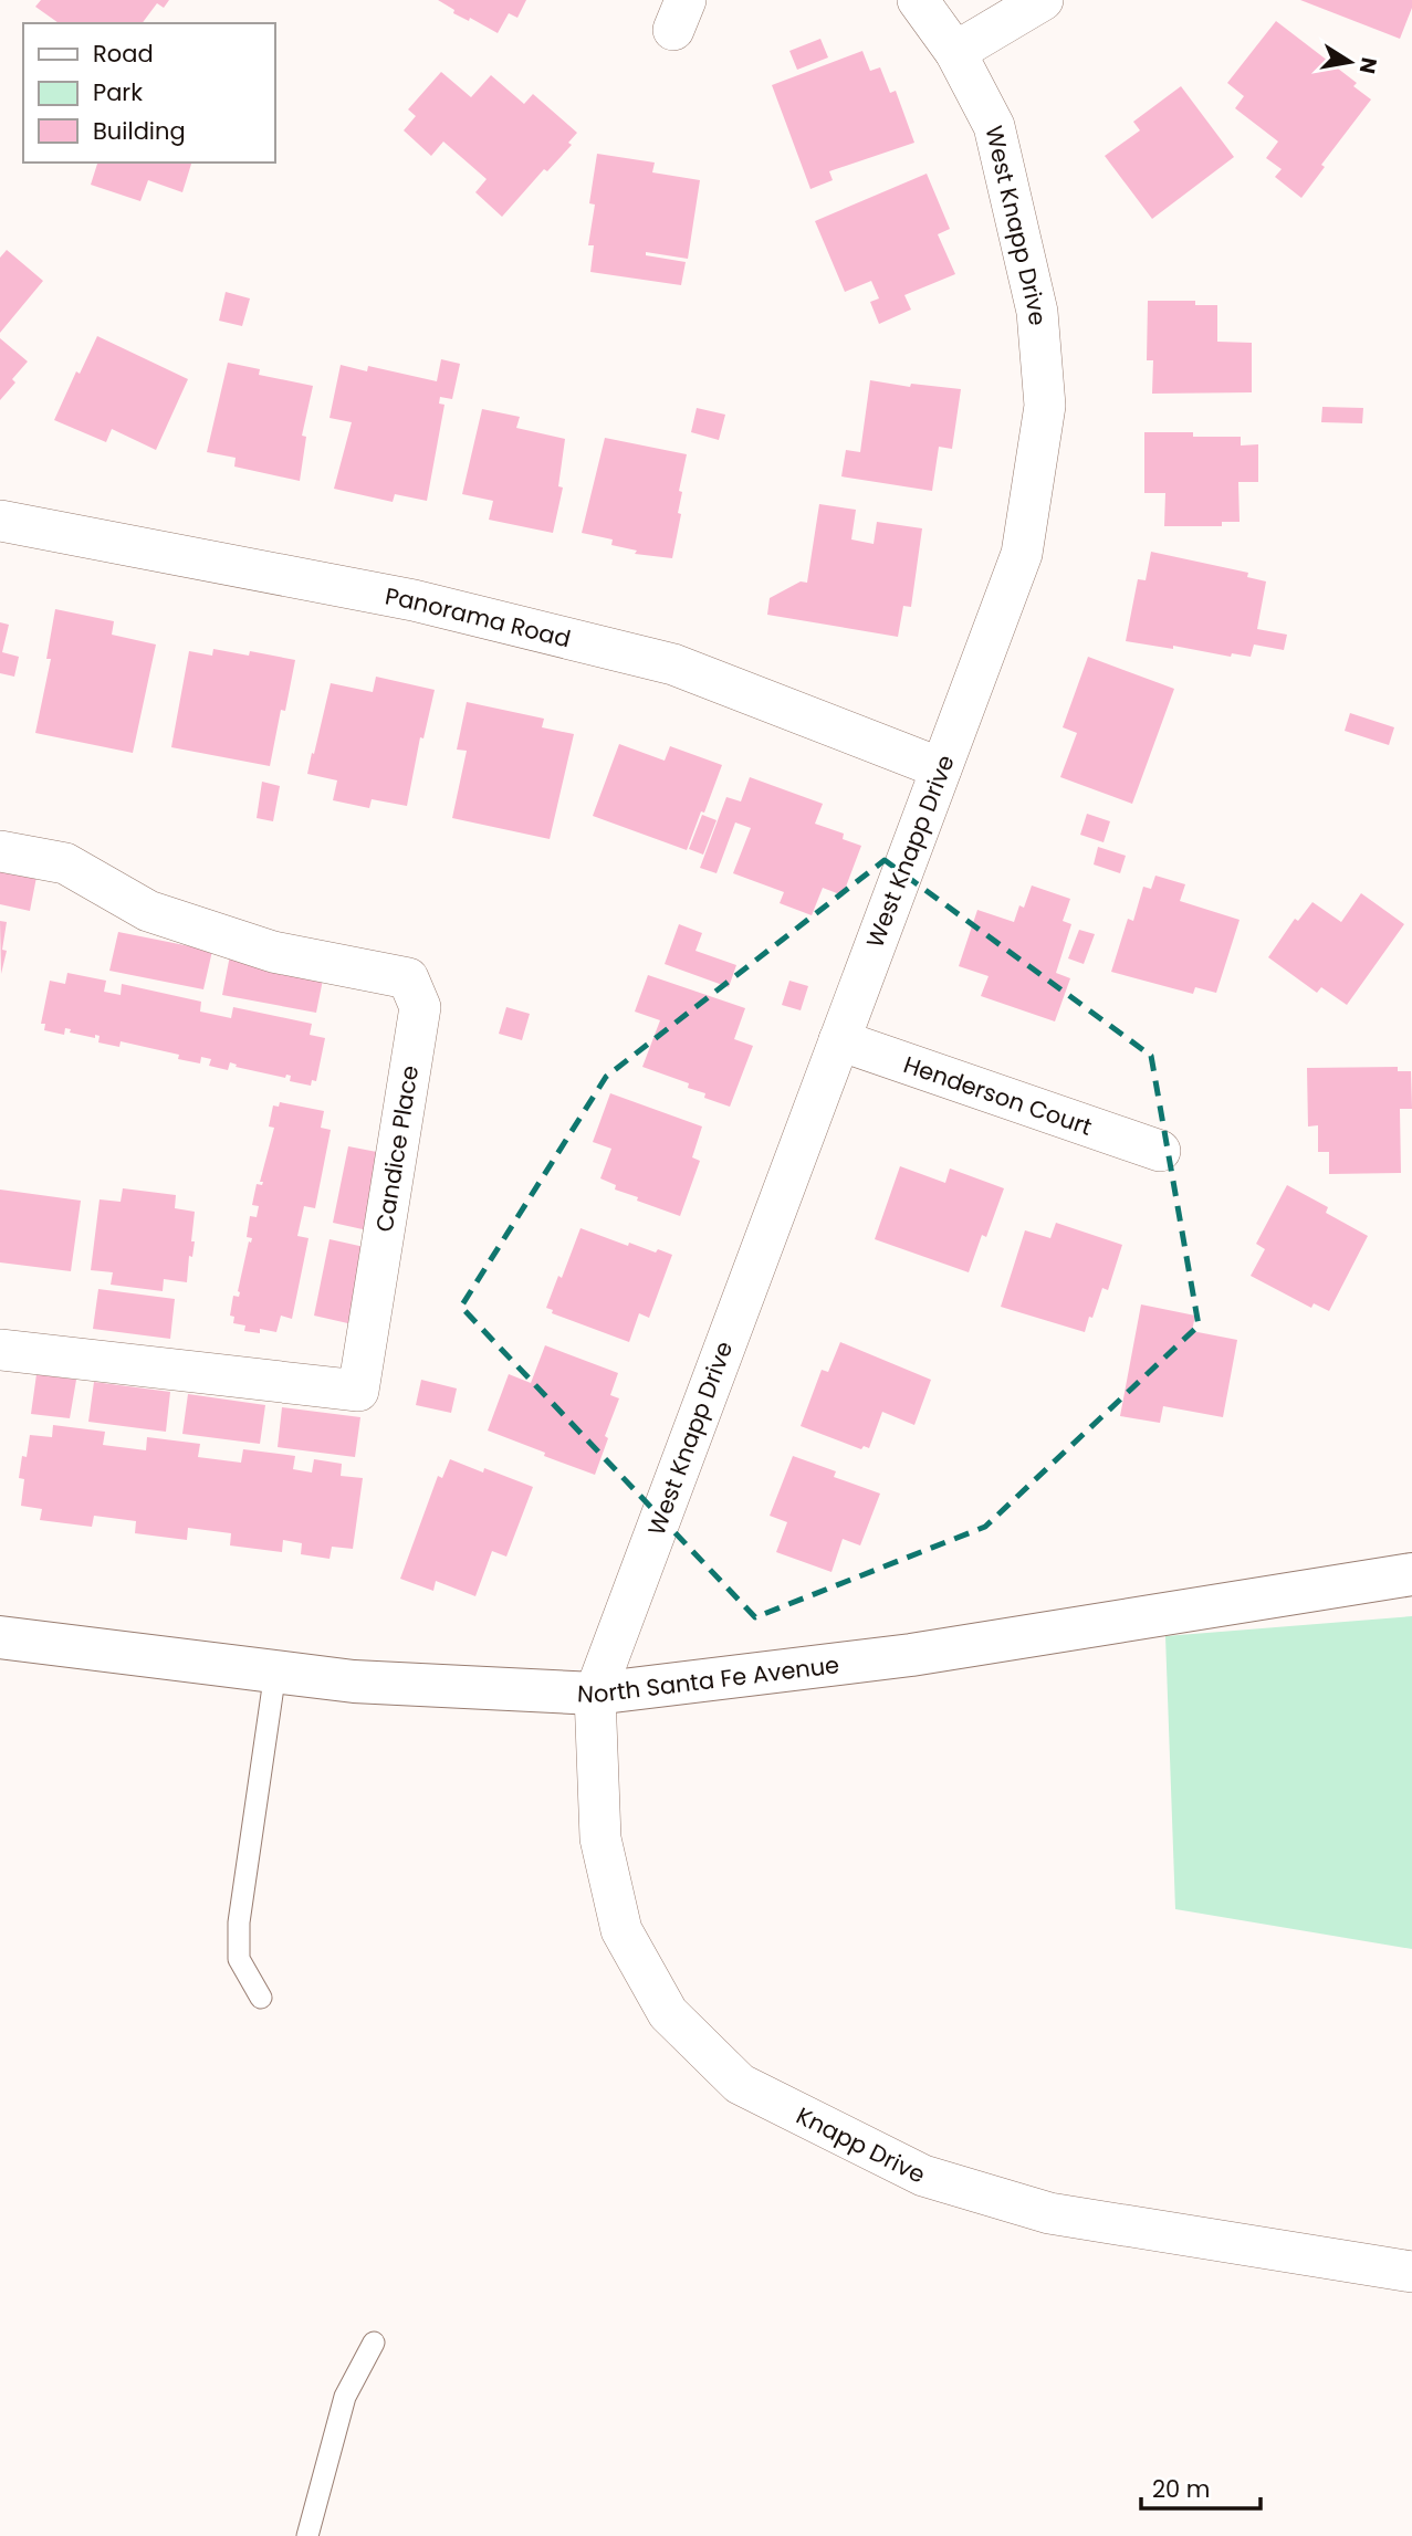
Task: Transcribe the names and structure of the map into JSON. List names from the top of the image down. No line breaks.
{"streets":{"main road":["North Santa Fe Avenue"],"street":["West Knapp Drive","Panorama Road","Henderson Court","Candice Place","Knapp Drive"]},"crossings":[["West Knapp Drive","Panorama Road"],["West Knapp Drive","Henderson Court"],["West Knapp Drive","North Santa Fe Avenue"],["West Knapp Drive","Knapp Drive"],["North Santa Fe Avenue","Knapp Drive"]],"legend":["Road","Park","Building"],"scale_bar":"20 m","north":"right"}
